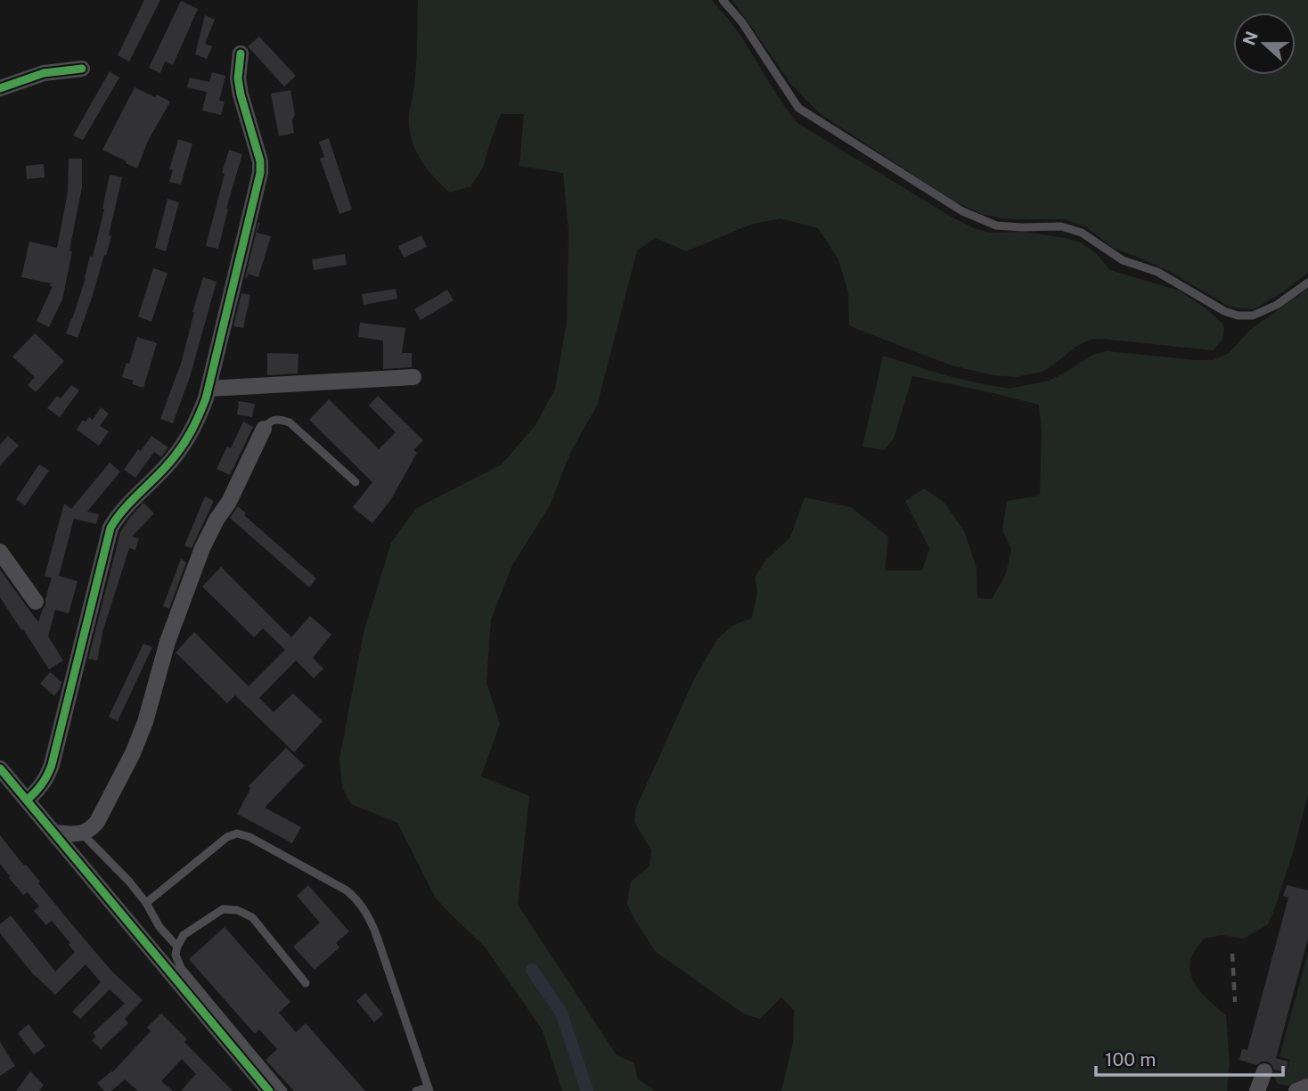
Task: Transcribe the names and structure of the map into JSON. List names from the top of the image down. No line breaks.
{"scale_bar":"100 m","north":"left"}
